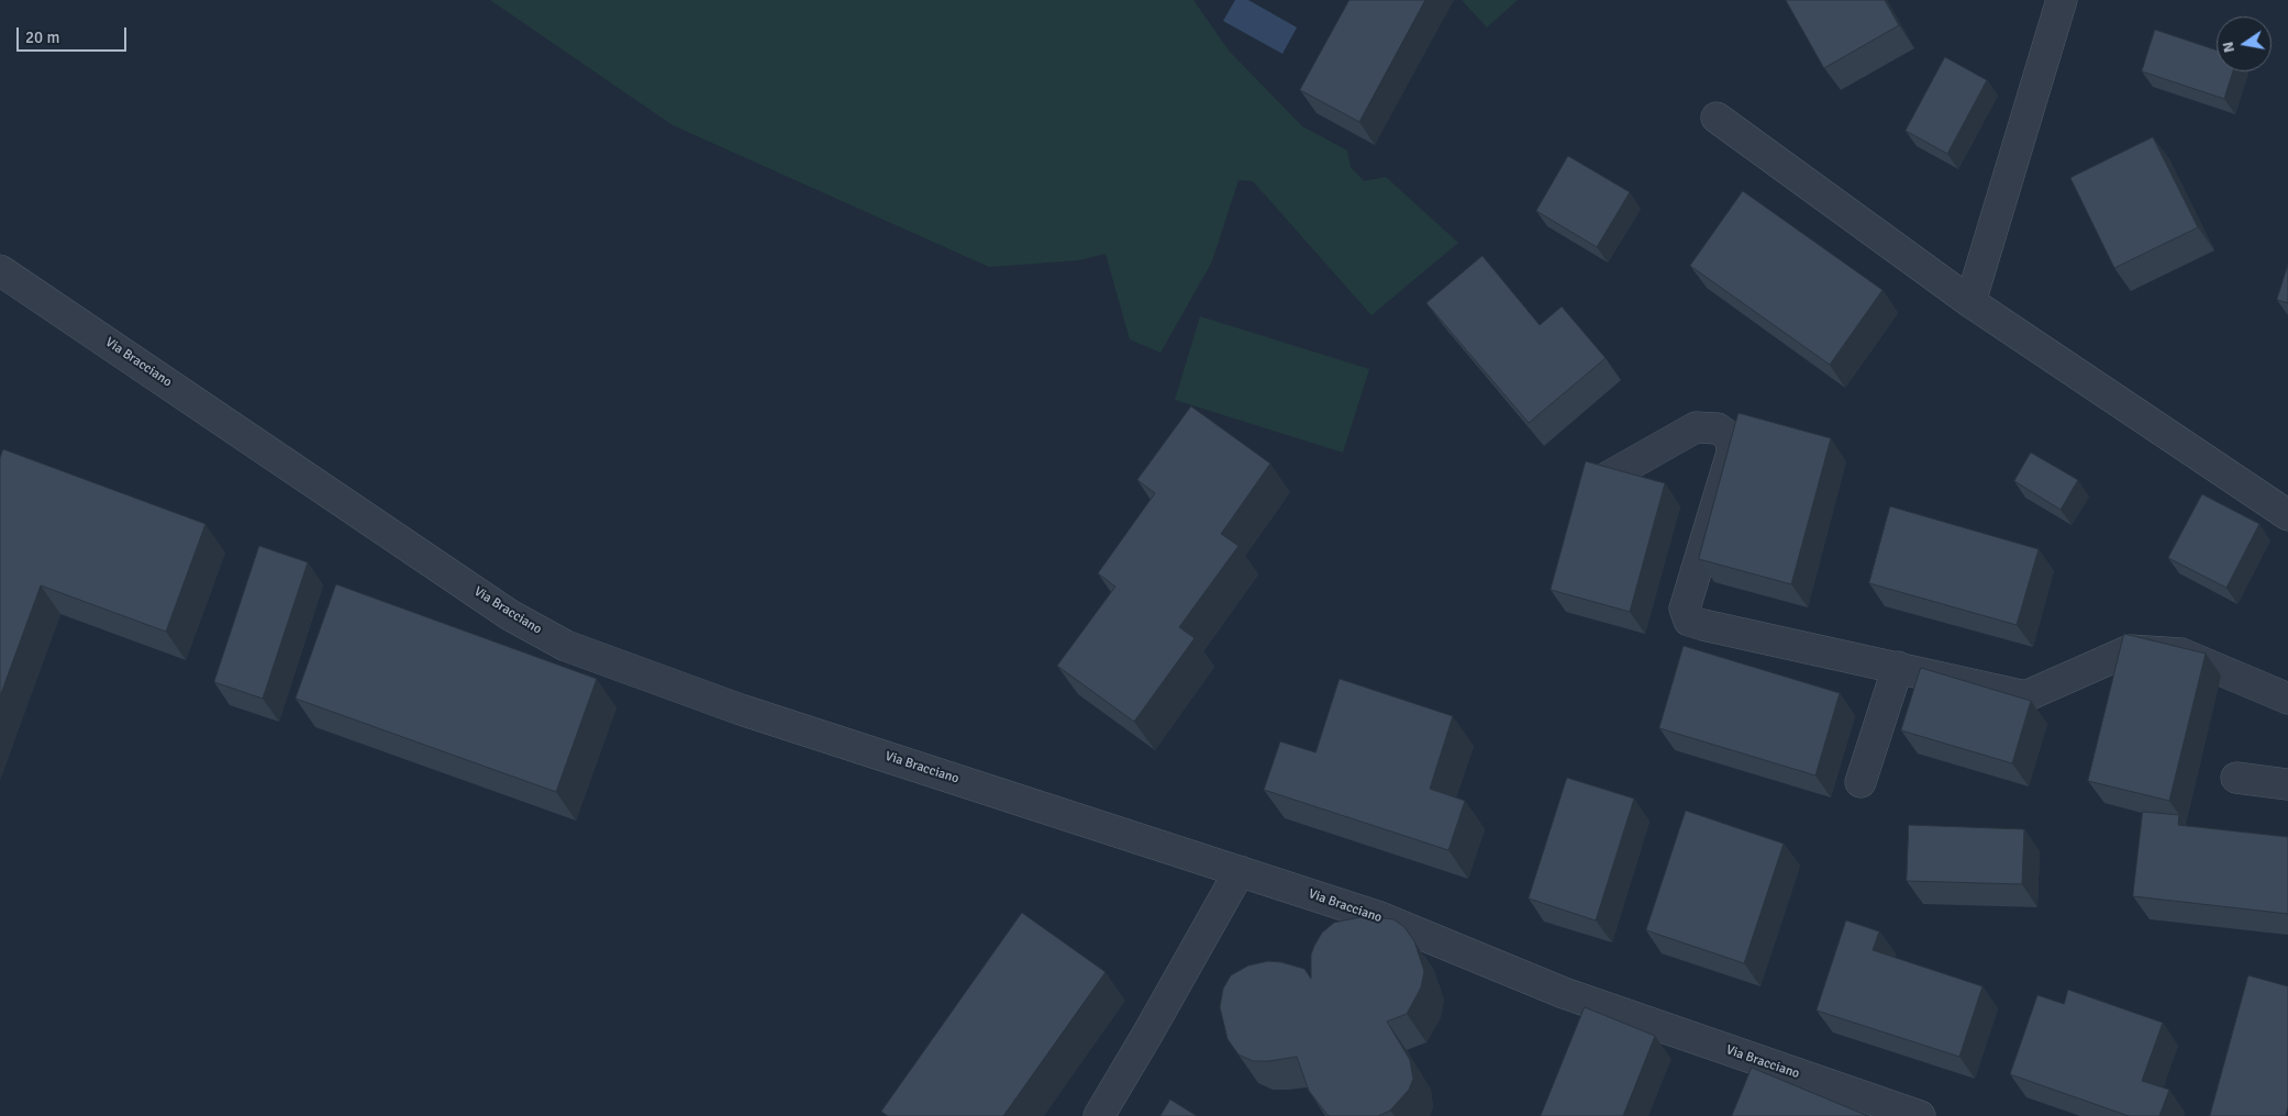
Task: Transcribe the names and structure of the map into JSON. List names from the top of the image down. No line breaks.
{"streets":{"street":["Via Bracciano"]},"scale_bar":"20 m","north":"left"}
